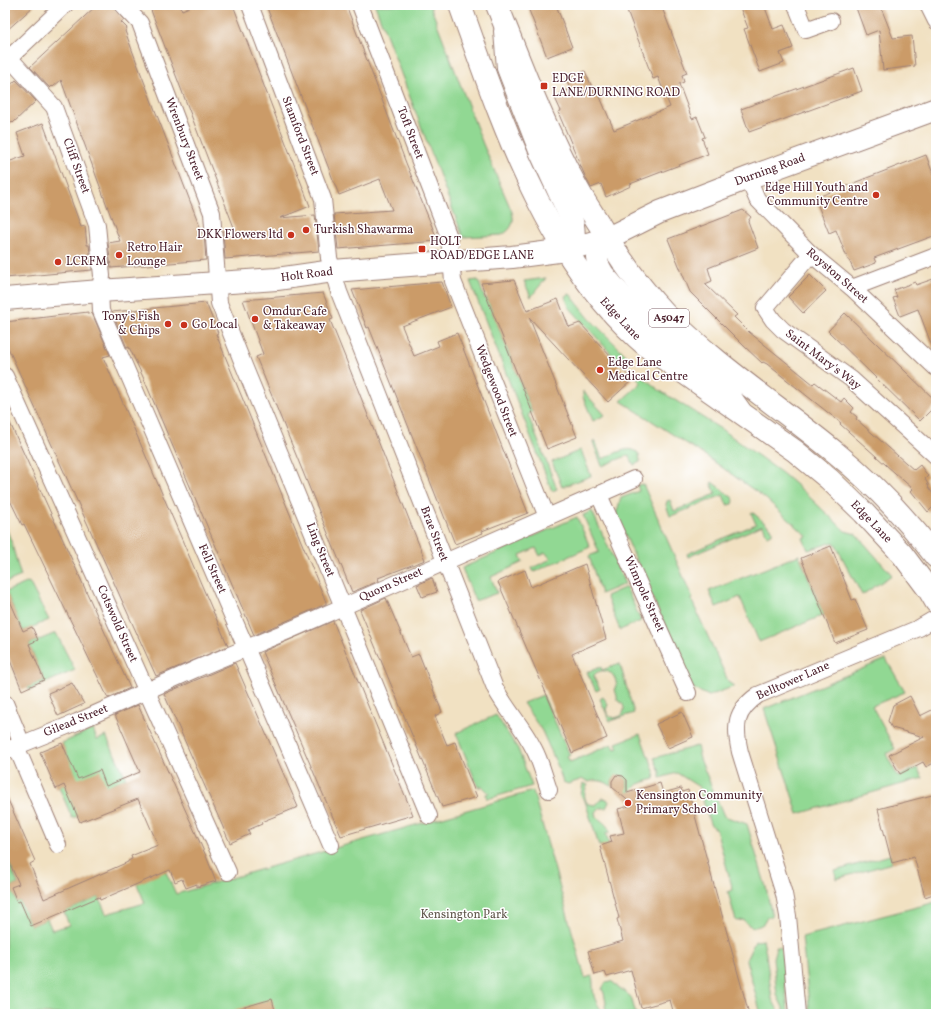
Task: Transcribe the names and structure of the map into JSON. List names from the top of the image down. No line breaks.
{"streets":{"main road":["Durning Road","Holt Road","A5047","Edge Lane"],"street":["Toft Street","Stamford Street","Wrenbury Street","Cliff Street","Royston Street","Saint Mary's Way","Wedgewood Street","Brae Street","Ling Street","Fell Street","Quorn Street","Wimpole Street","Cotswold Street","Belltower Lane","Gilead Street"]},"crossings":[["Toft Street","Holt Road"],["Toft Street","Wedgewood Street"],["Stamford Street","Holt Road"],["Stamford Street","Brae Street"],["Wrenbury Street","Holt Road"],["Wrenbury Street","Ling Street"],["Cliff Street","Holt Road"],["Cliff Street","Fell Street"],["Durning Road","Holt Road"],["Durning Road","Royston Street"],["Durning Road","A5047"],["Holt Road","A5047"],["Holt Road","Edge Lane"],["Holt Road","Wedgewood Street"],["Holt Road","Brae Street"],["Holt Road","Ling Street"],["Holt Road","Fell Street"],["Royston Street","Saint Mary's Way"],["Wedgewood Street","Quorn Street"],["Brae Street","Quorn Street"],["Ling Street","Quorn Street"],["Fell Street","Quorn Street"],["Quorn Street","Wimpole Street"],["Quorn Street","Cotswold Street"],["Quorn Street","Gilead Street"],["Cotswold Street","Gilead Street"]],"parks":["Kensington Park"],"places":{"transit":["EDGE LANE/DURNING ROAD","HOLT ROAD/EDGE LANE"],"other":["Edge Hill Youth and Community Centre","Turkish Shawarma","DKK Flowers ltd","Retro Hair Lounge","LCRFM","Omdur Cafe & Takeaway","Tony's Fish & Chips","Go Local","Edge Lane Medical Centre","Kensington Community Primary School"]}}
